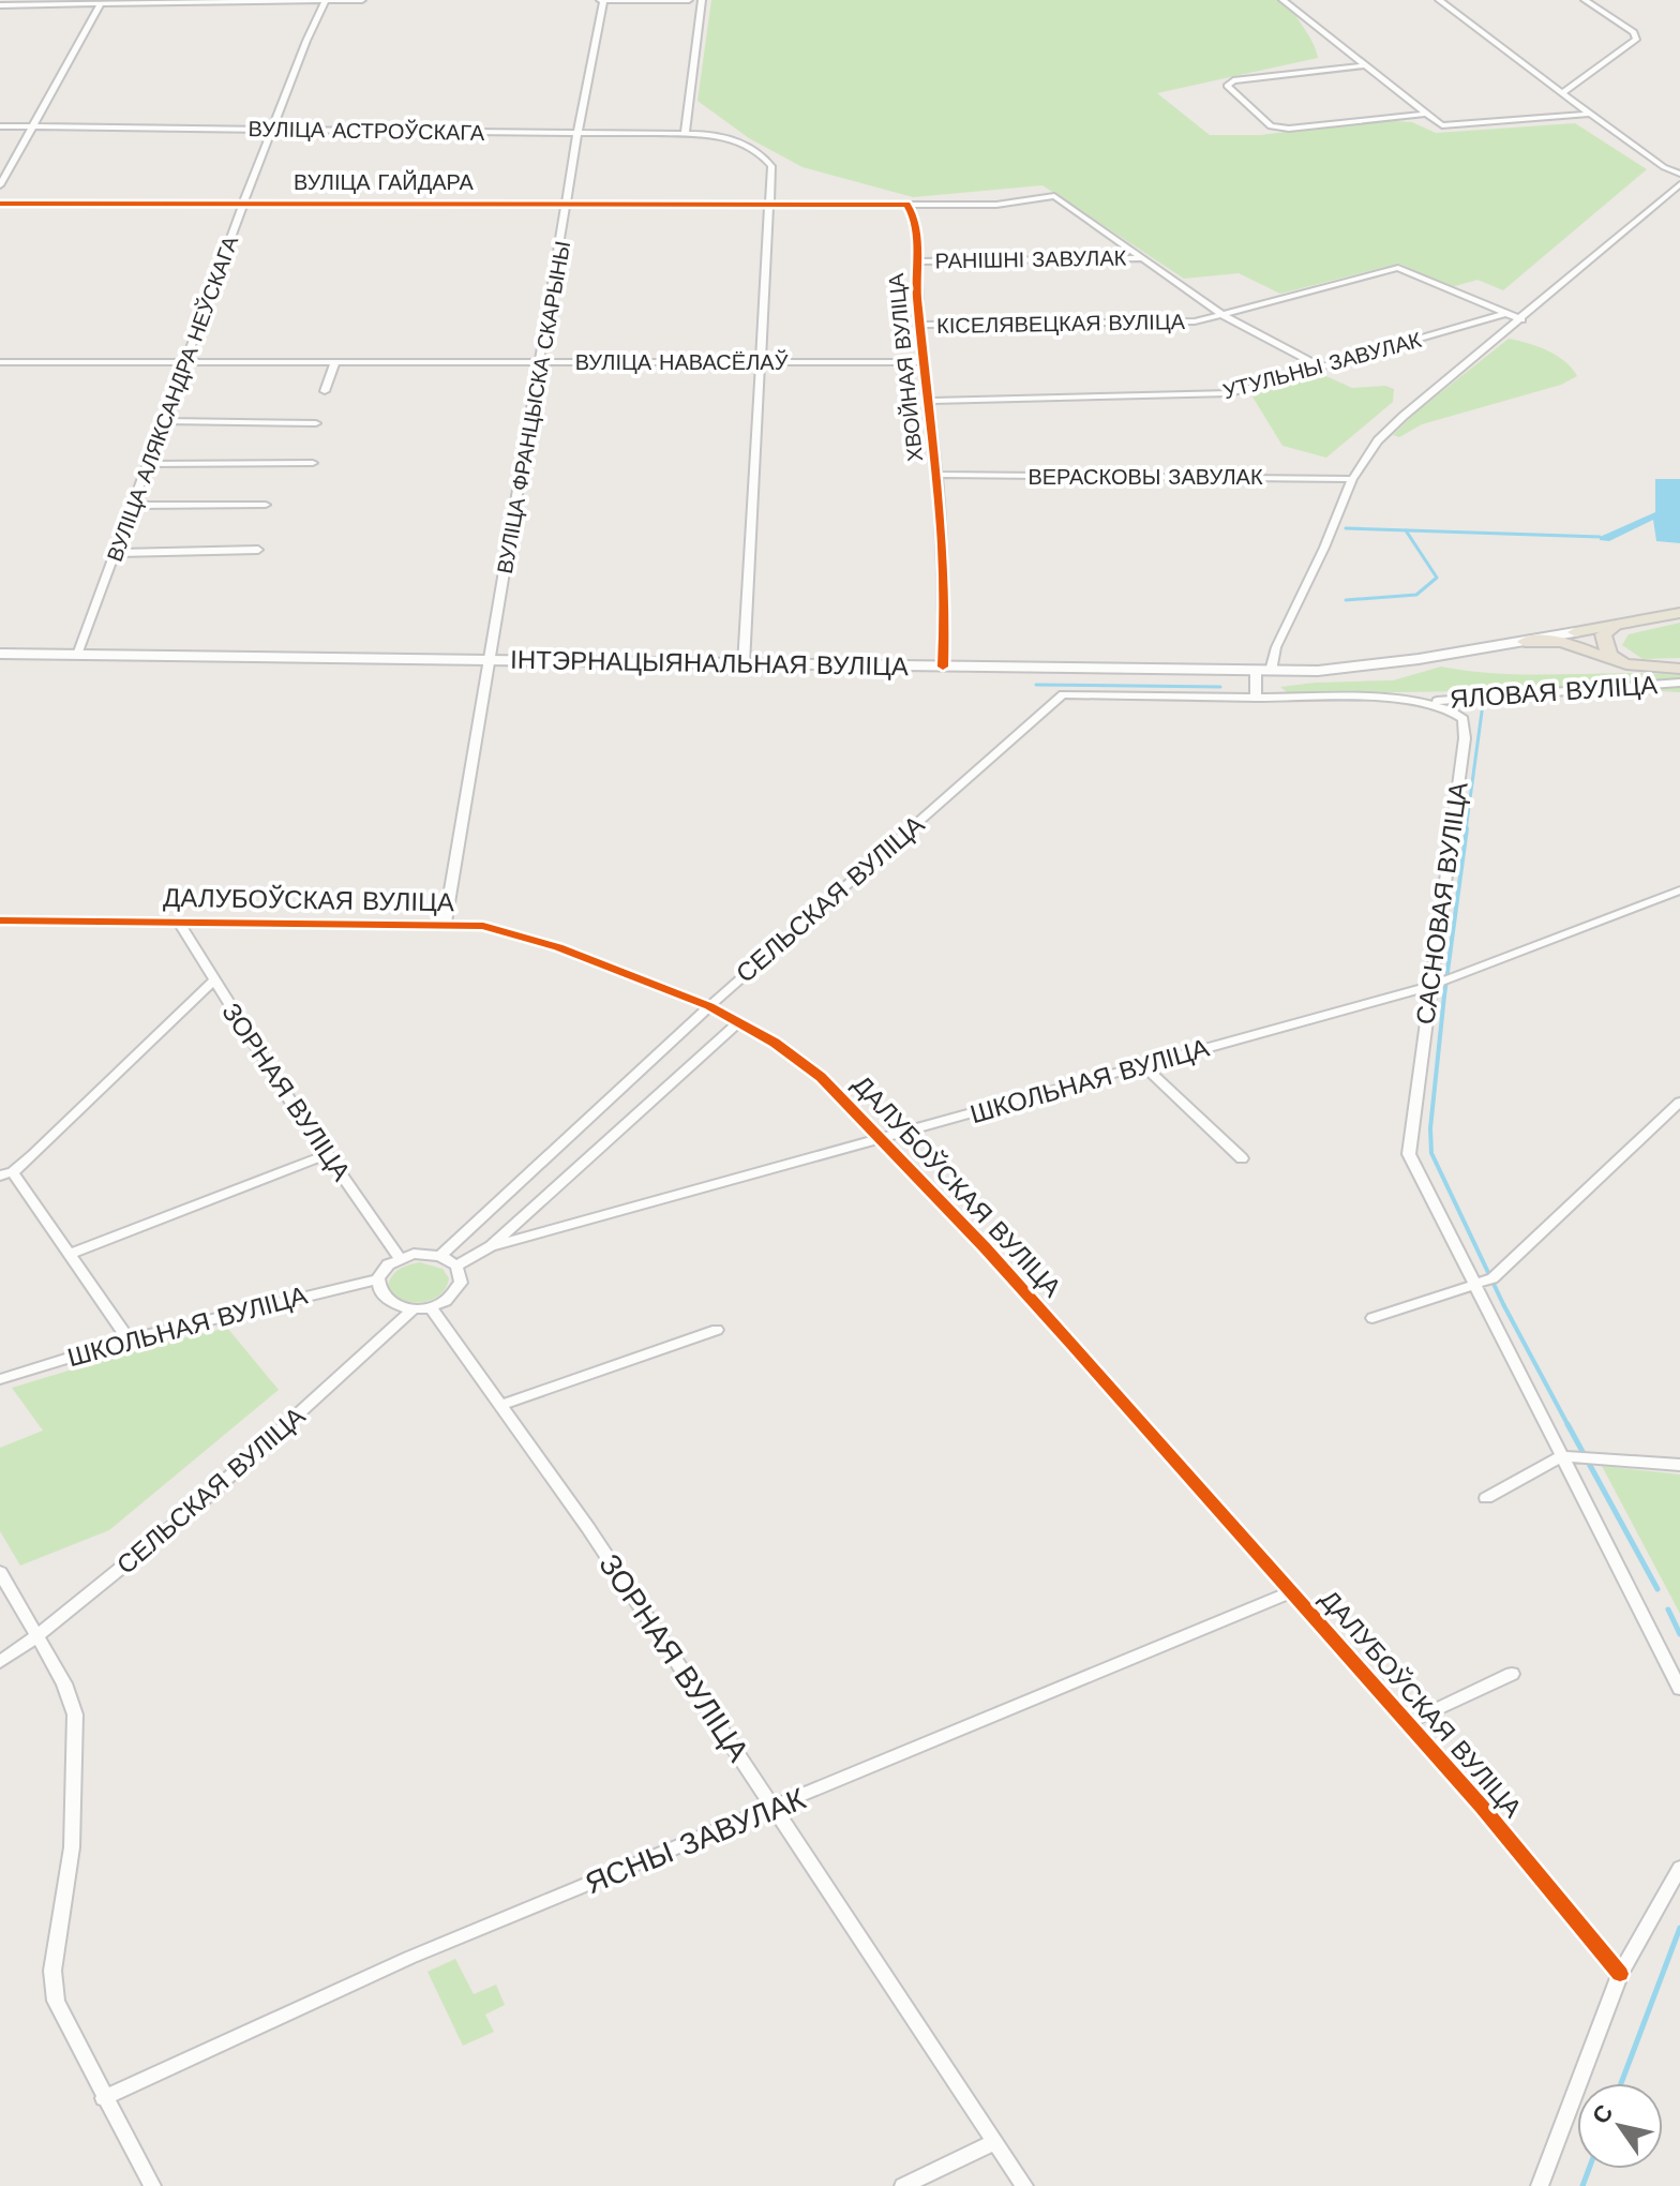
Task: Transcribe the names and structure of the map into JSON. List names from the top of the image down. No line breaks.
{"streets":{"main road":["ІНТЭРНАЦЫЯНАЛЬНАЯ ВУЛІЦА"],"street":["ВУЛІЦА АСТРОЎСКАГА","ВУЛІЦА ГАЙДАРА","РАНІШНІ ЗАВУЛАК","КІСЕЛЯВЕЦКАЯ ВУЛІЦА","ВУЛІЦА НАВАСЁЛАЎ","УТУЛЬНЫ ЗАВУЛАК","ХВОЙНАЯ ВУЛІЦА","ВУЛІЦА АЛЯКСАНДРА НЕЎСКАГА","ВУЛІЦА ФРАНЦЫСКА СКАРЫНЫ","ВЕРАСКОВЫ ЗАВУЛАК","ЯЛОВАЯ ВУЛІЦА","СЕЛЬСКАЯ ВУЛІЦА","ДАЛУБОЎСКАЯ ВУЛІЦА","САСНОВАЯ ВУЛІЦА","ШКОЛЬНАЯ ВУЛІЦА","ЗОРНАЯ ВУЛІЦА","ЯСНЫ ЗАВУЛАК"]},"crossings":[["ВУЛІЦА АСТРОЎСКАГА","ВУЛІЦА ГАЙДАРА"],["ВУЛІЦА АСТРОЎСКАГА","ВУЛІЦА АЛЯКСАНДРА НЕЎСКАГА"],["ВУЛІЦА АСТРОЎСКАГА","ВУЛІЦА ФРАНЦЫСКА СКАРЫНЫ"],["ВУЛІЦА ГАЙДАРА","ВУЛІЦА АЛЯКСАНДРА НЕЎСКАГА"],["ВУЛІЦА ГАЙДАРА","ВУЛІЦА ФРАНЦЫСКА СКАРЫНЫ"],["РАНІШНІ ЗАВУЛАК","ХВОЙНАЯ ВУЛІЦА"],["КІСЕЛЯВЕЦКАЯ ВУЛІЦА","УТУЛЬНЫ ЗАВУЛАК"],["КІСЕЛЯВЕЦКАЯ ВУЛІЦА","ХВОЙНАЯ ВУЛІЦА"],["ВУЛІЦА НАВАСЁЛАЎ","ХВОЙНАЯ ВУЛІЦА"],["ВУЛІЦА НАВАСЁЛАЎ","ВУЛІЦА АЛЯКСАНДРА НЕЎСКАГА"],["ВУЛІЦА НАВАСЁЛАЎ","ВУЛІЦА ФРАНЦЫСКА СКАРЫНЫ"],["УТУЛЬНЫ ЗАВУЛАК","ХВОЙНАЯ ВУЛІЦА"],["ХВОЙНАЯ ВУЛІЦА","ВЕРАСКОВЫ ЗАВУЛАК"],["ХВОЙНАЯ ВУЛІЦА","ІНТЭРНАЦЫЯНАЛЬНАЯ ВУЛІЦА"],["ВУЛІЦА АЛЯКСАНДРА НЕЎСКАГА","ІНТЭРНАЦЫЯНАЛЬНАЯ ВУЛІЦА"],["ВУЛІЦА ФРАНЦЫСКА СКАРЫНЫ","ІНТЭРНАЦЫЯНАЛЬНАЯ ВУЛІЦА"],["ВУЛІЦА ФРАНЦЫСКА СКАРЫНЫ","ДАЛУБОЎСКАЯ ВУЛІЦА"],["ЯЛОВАЯ ВУЛІЦА","САСНОВАЯ ВУЛІЦА"],["СЕЛЬСКАЯ ВУЛІЦА","ДАЛУБОЎСКАЯ ВУЛІЦА"],["СЕЛЬСКАЯ ВУЛІЦА","САСНОВАЯ ВУЛІЦА"],["СЕЛЬСКАЯ ВУЛІЦА","ШКОЛЬНАЯ ВУЛІЦА"],["СЕЛЬСКАЯ ВУЛІЦА","ЗОРНАЯ ВУЛІЦА"],["ДАЛУБОЎСКАЯ ВУЛІЦА","ШКОЛЬНАЯ ВУЛІЦА"],["ДАЛУБОЎСКАЯ ВУЛІЦА","ЗОРНАЯ ВУЛІЦА"],["ДАЛУБОЎСКАЯ ВУЛІЦА","ЯСНЫ ЗАВУЛАК"],["САСНОВАЯ ВУЛІЦА","ШКОЛЬНАЯ ВУЛІЦА"],["ШКОЛЬНАЯ ВУЛІЦА","ЗОРНАЯ ВУЛІЦА"],["ЗОРНАЯ ВУЛІЦА","ЯСНЫ ЗАВУЛАК"]],"north":"top left"}
